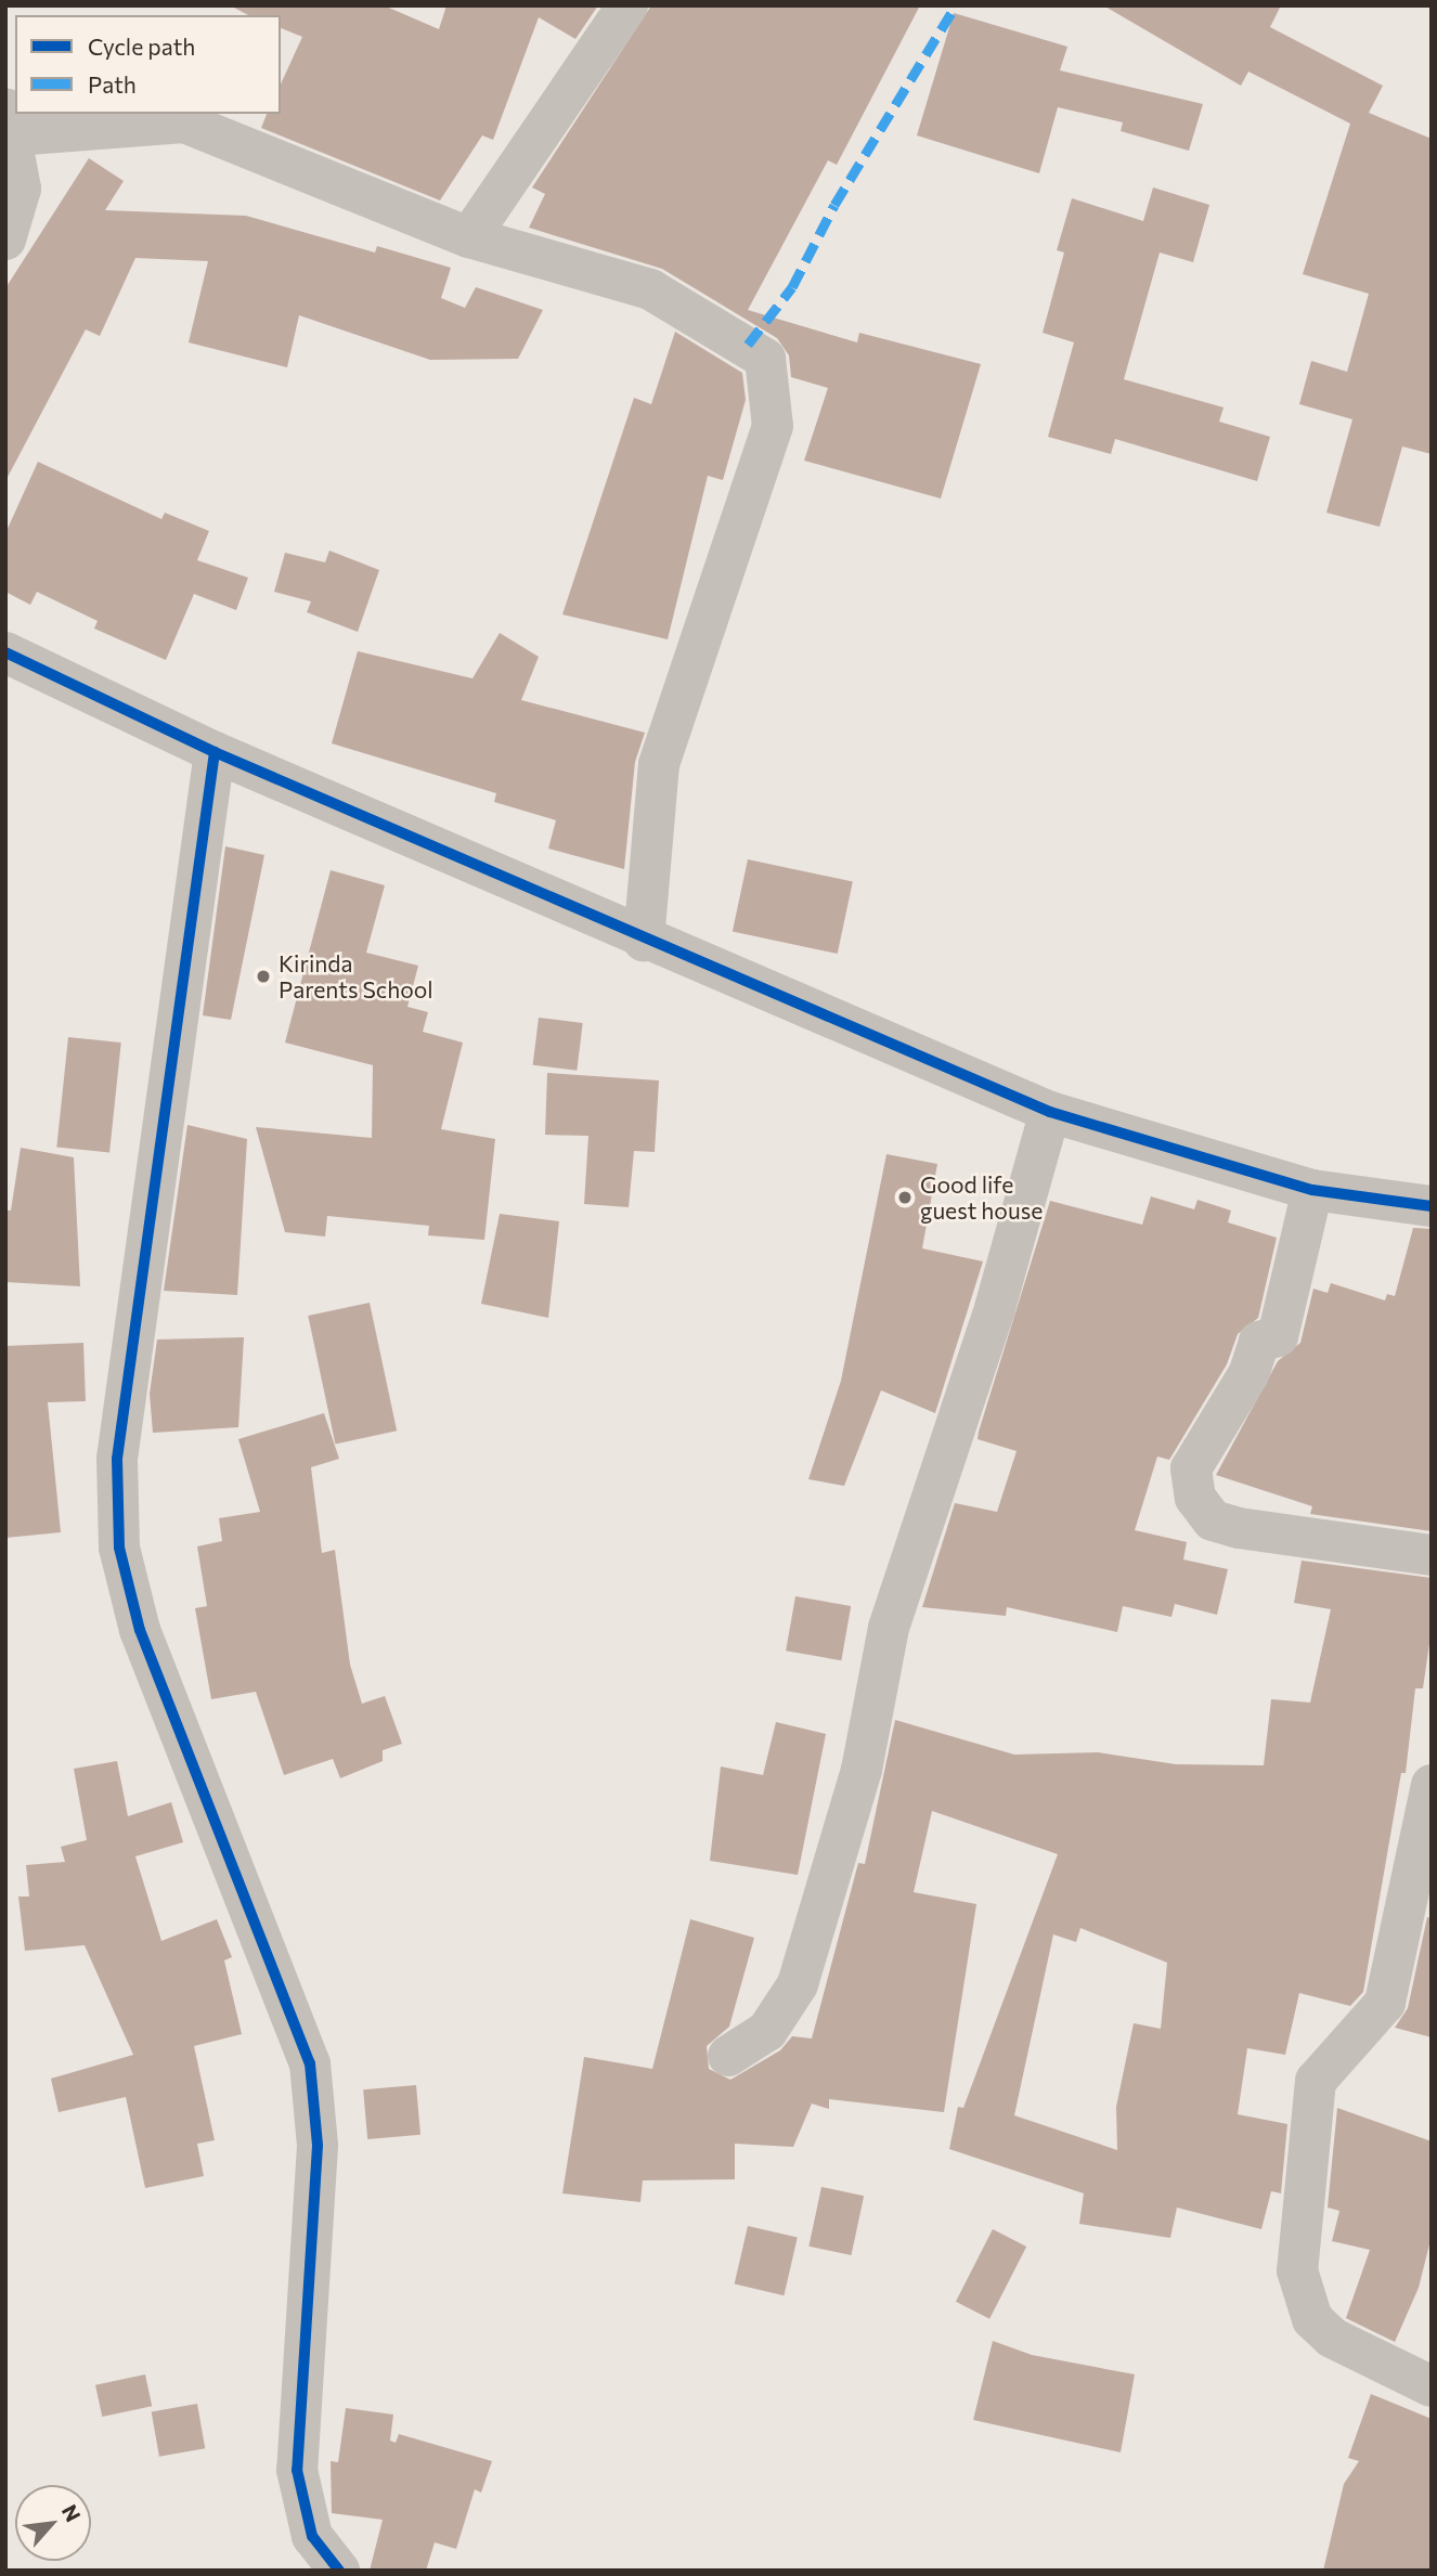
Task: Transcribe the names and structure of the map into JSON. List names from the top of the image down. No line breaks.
{"places":["Kirinda Parents School","Good life guest house"],"legend":["Cycle path","Path"],"north":"top right"}
